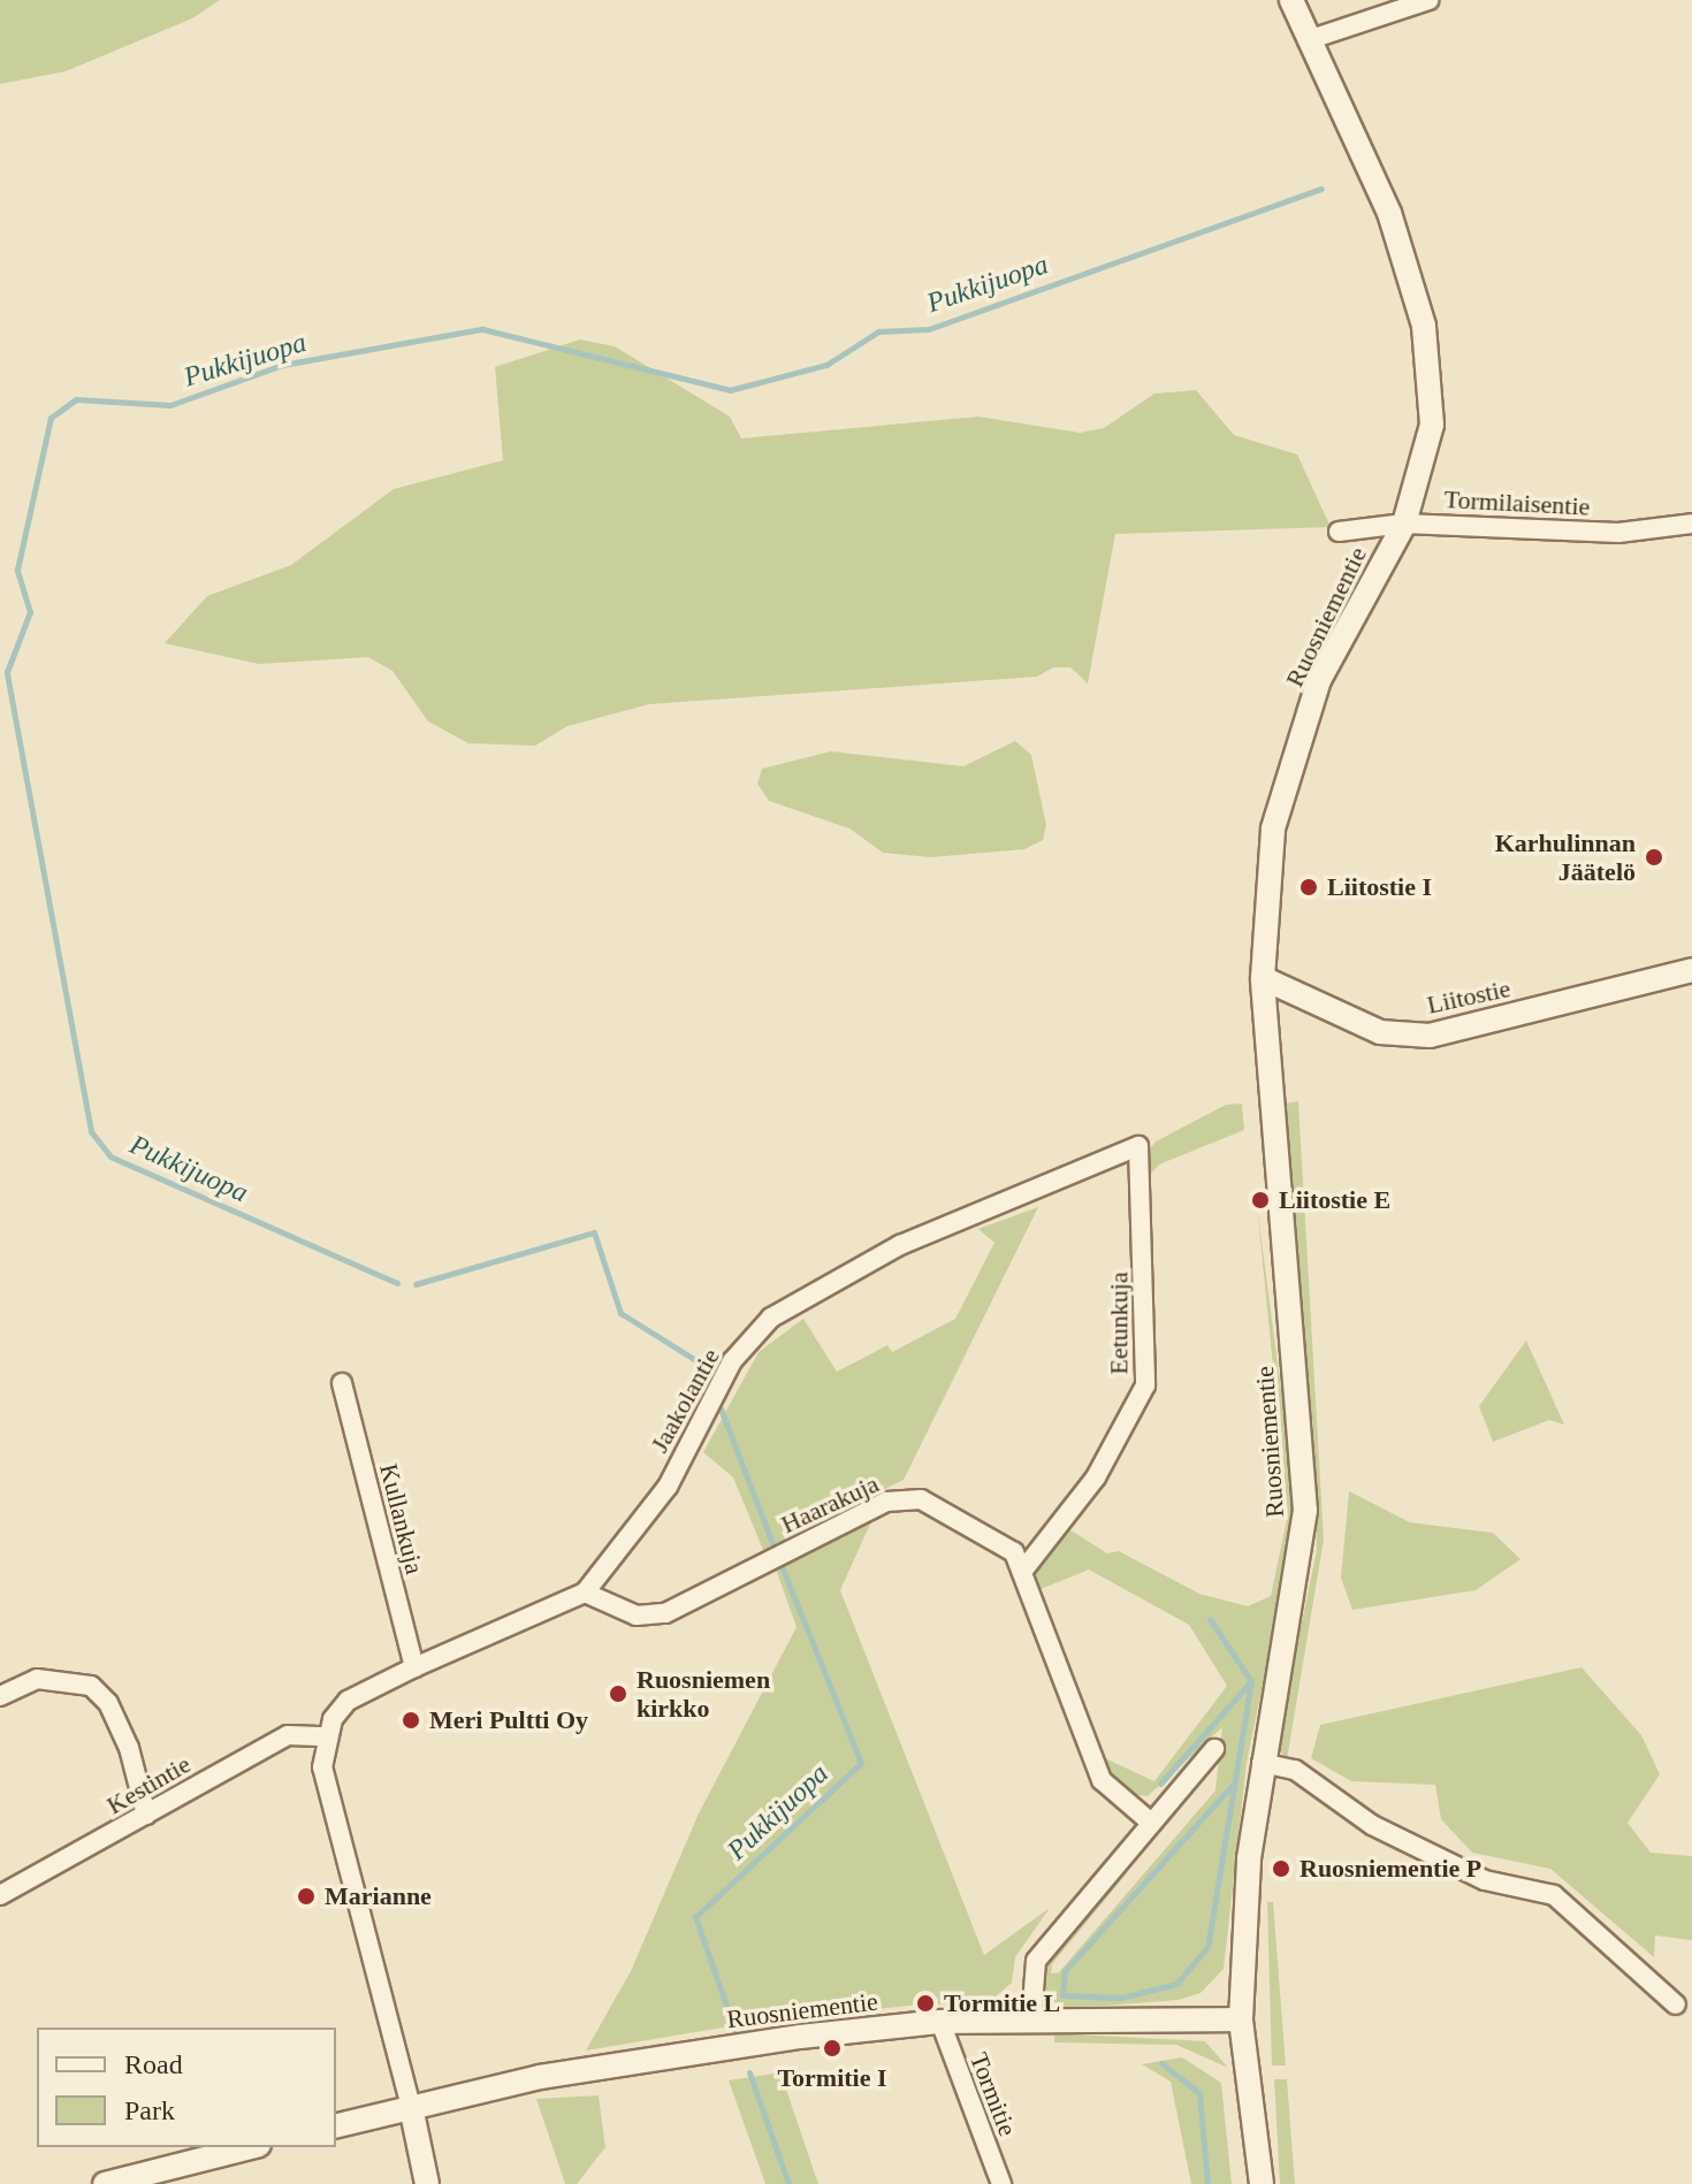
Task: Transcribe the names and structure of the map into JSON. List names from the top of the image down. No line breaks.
{"streets":{"street":["Tormilaisentie","Ruosniementie","Liitostie","Eetunkuja","Jaakolantie","Haarakuja","Kullankuja","Kestintie","Tormitie"]},"crossings":[["Tormilaisentie","Ruosniementie"],["Ruosniementie","Liitostie"],["Ruosniementie","Tormitie"],["Eetunkuja","Jaakolantie"],["Eetunkuja","Haarakuja"],["Jaakolantie","Haarakuja"],["Jaakolantie","Kullankuja"],["Jaakolantie","Kestintie"]],"water":["Pukkijuopa"],"places":["Karhulinnan Jäätelö","Liitostie I","Liitostie E","Ruosniemen kirkko","Meri Pultti Oy","Ruosniementie P","Marianne","Tormitie L","Tormitie I"],"legend":["Road","Park"]}
